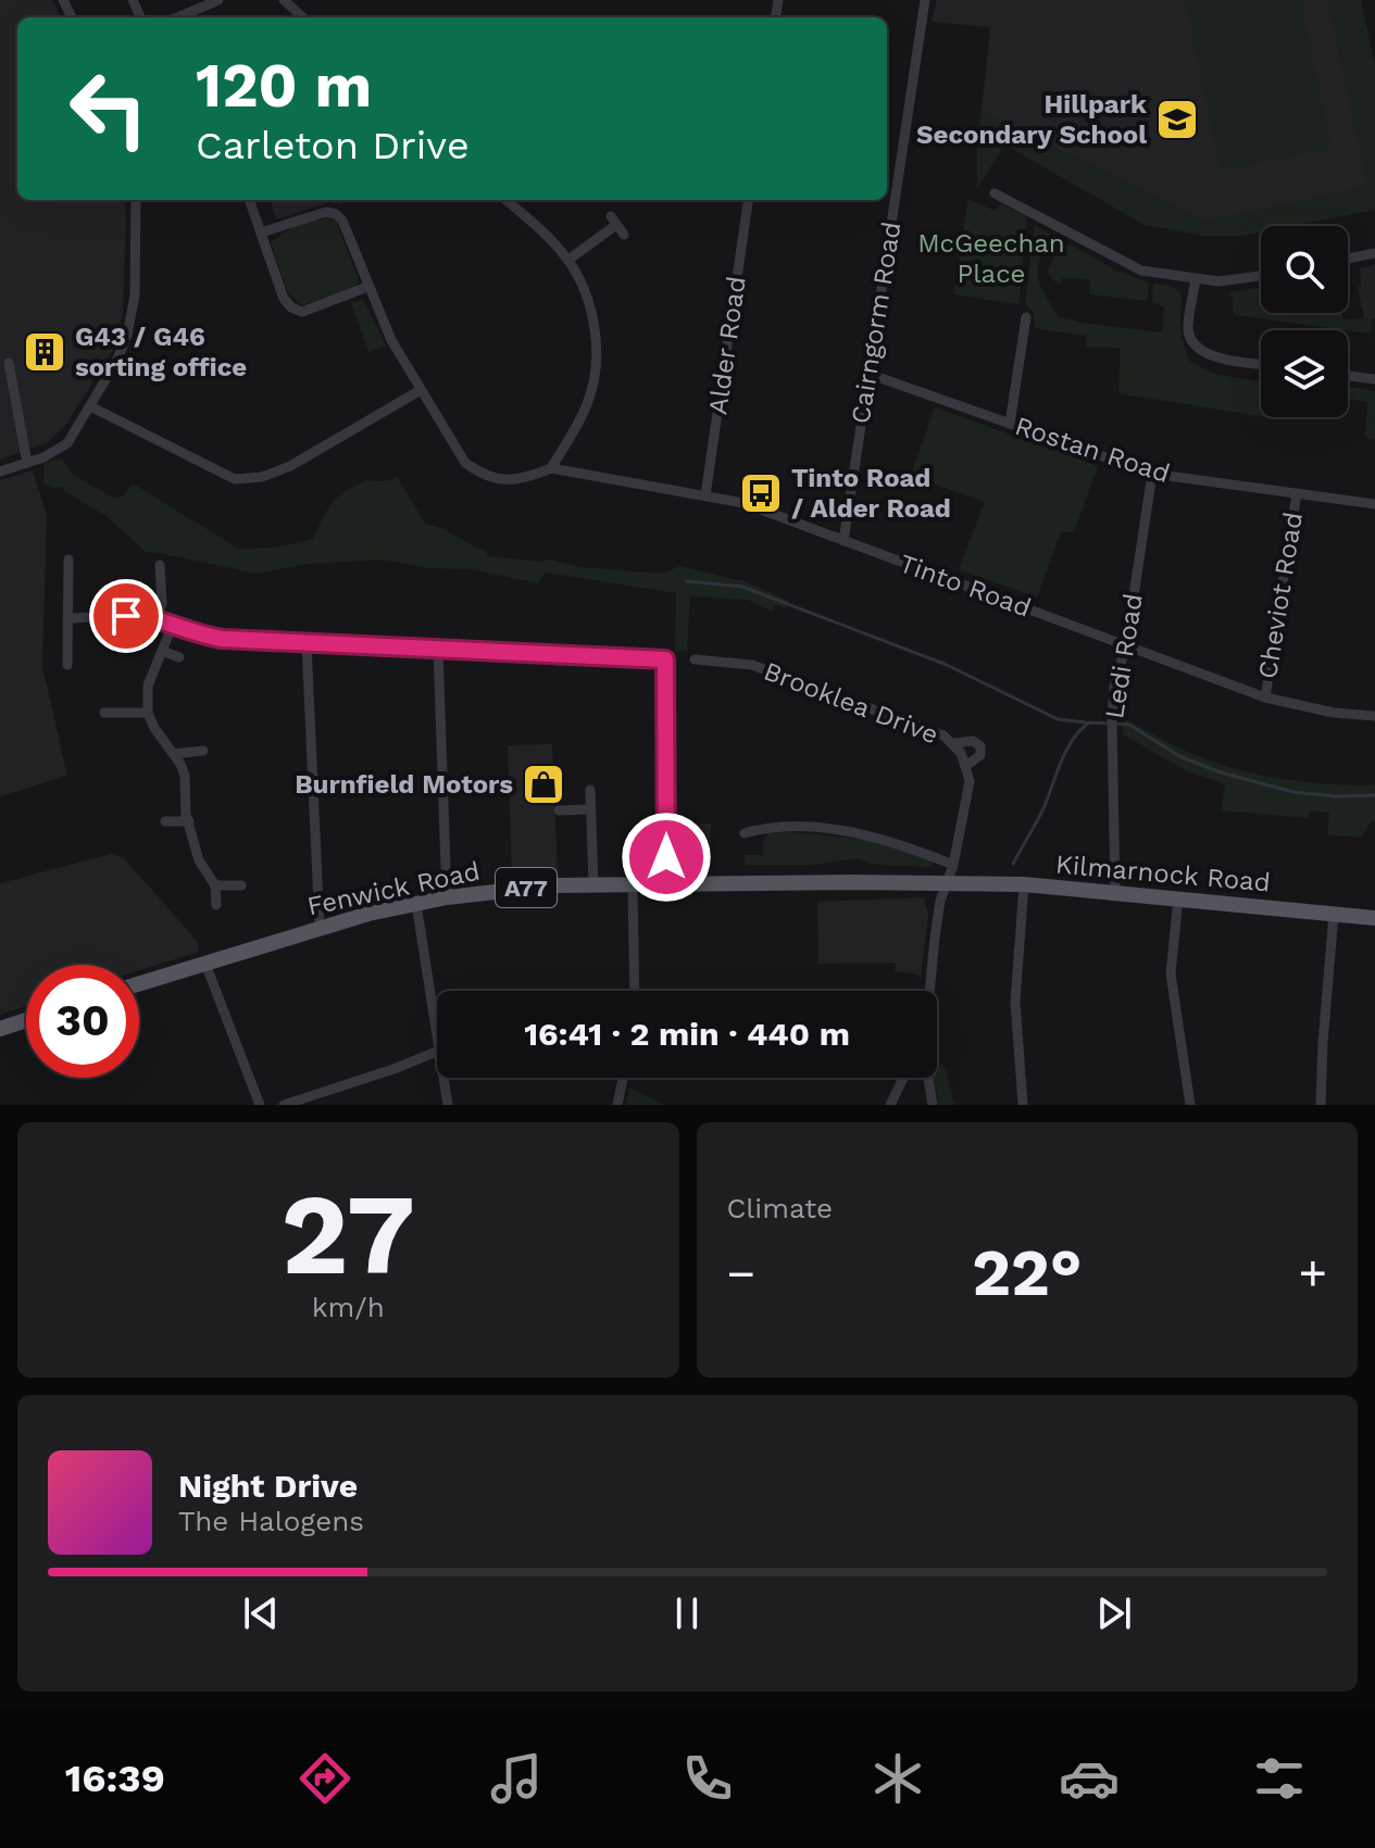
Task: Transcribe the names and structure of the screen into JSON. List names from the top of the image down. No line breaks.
{"streets":{"main road":["Kilmarnock Road","A77","Fenwick Road"],"street":["Cairngorm Road","Alder Road","Rostan Road","Tinto Road","Cheviot Road","Ledi Road","Brooklea Drive"]},"crossings":[["Cairngorm Road","Rostan Road"],["Cairngorm Road","Tinto Road"],["Alder Road","Tinto Road"],["Rostan Road","Cheviot Road"],["Rostan Road","Ledi Road"],["Tinto Road","Cheviot Road"],["Tinto Road","Ledi Road"],["Ledi Road","Kilmarnock Road"],["Brooklea Drive","Kilmarnock Road"],["Brooklea Drive","Fenwick Road"],["Kilmarnock Road","Fenwick Road"]],"parks":["McGeechan Place"],"places":{"school or university":["Hillpark Secondary School"],"building":["G43 / G46 sorting office"],"bus stop":["Tinto Road / Alder Road"],"shop":["Burnfield Motors"]},"page":{"turn":["120 m","Carleton Drive"],"limit":"30","trip":"16:41 · 2 min · 440 m","tile":[["27","km/h"],"Climate"],"heat":["−","22°","+"],"song":["Night Drive","The Halogens"],"tabs":"16:39"}}
